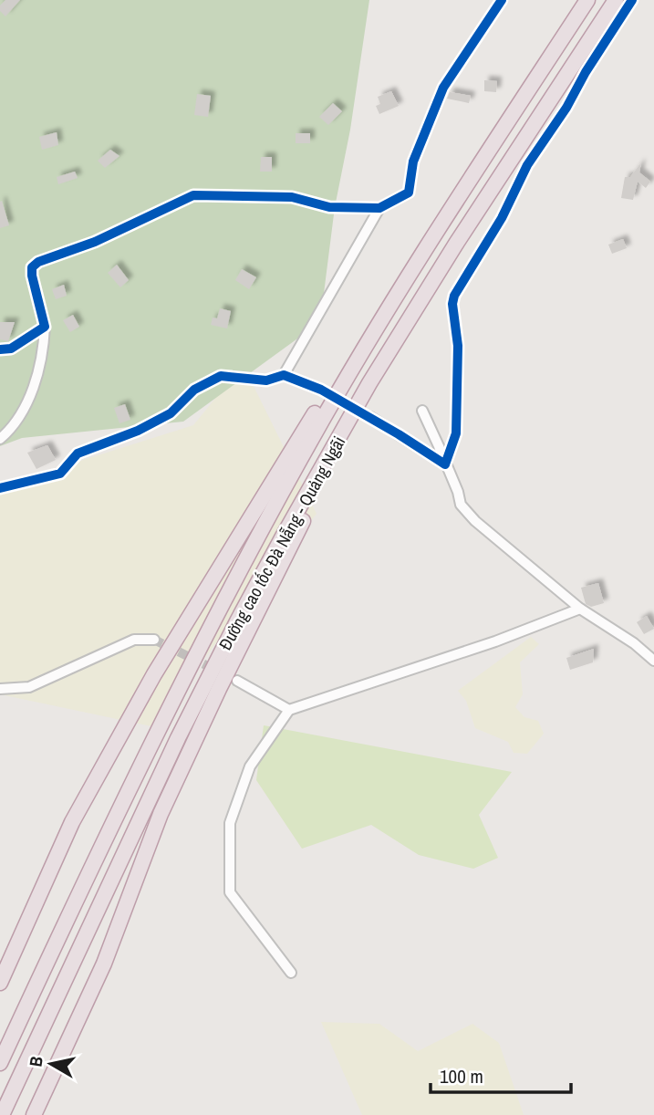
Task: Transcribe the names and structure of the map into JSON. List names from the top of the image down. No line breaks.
{"streets":{"highway":["Đường cao tốc Đà Nẵng - Quảng Ngãi"]},"scale_bar":"100 m","north":"left"}
